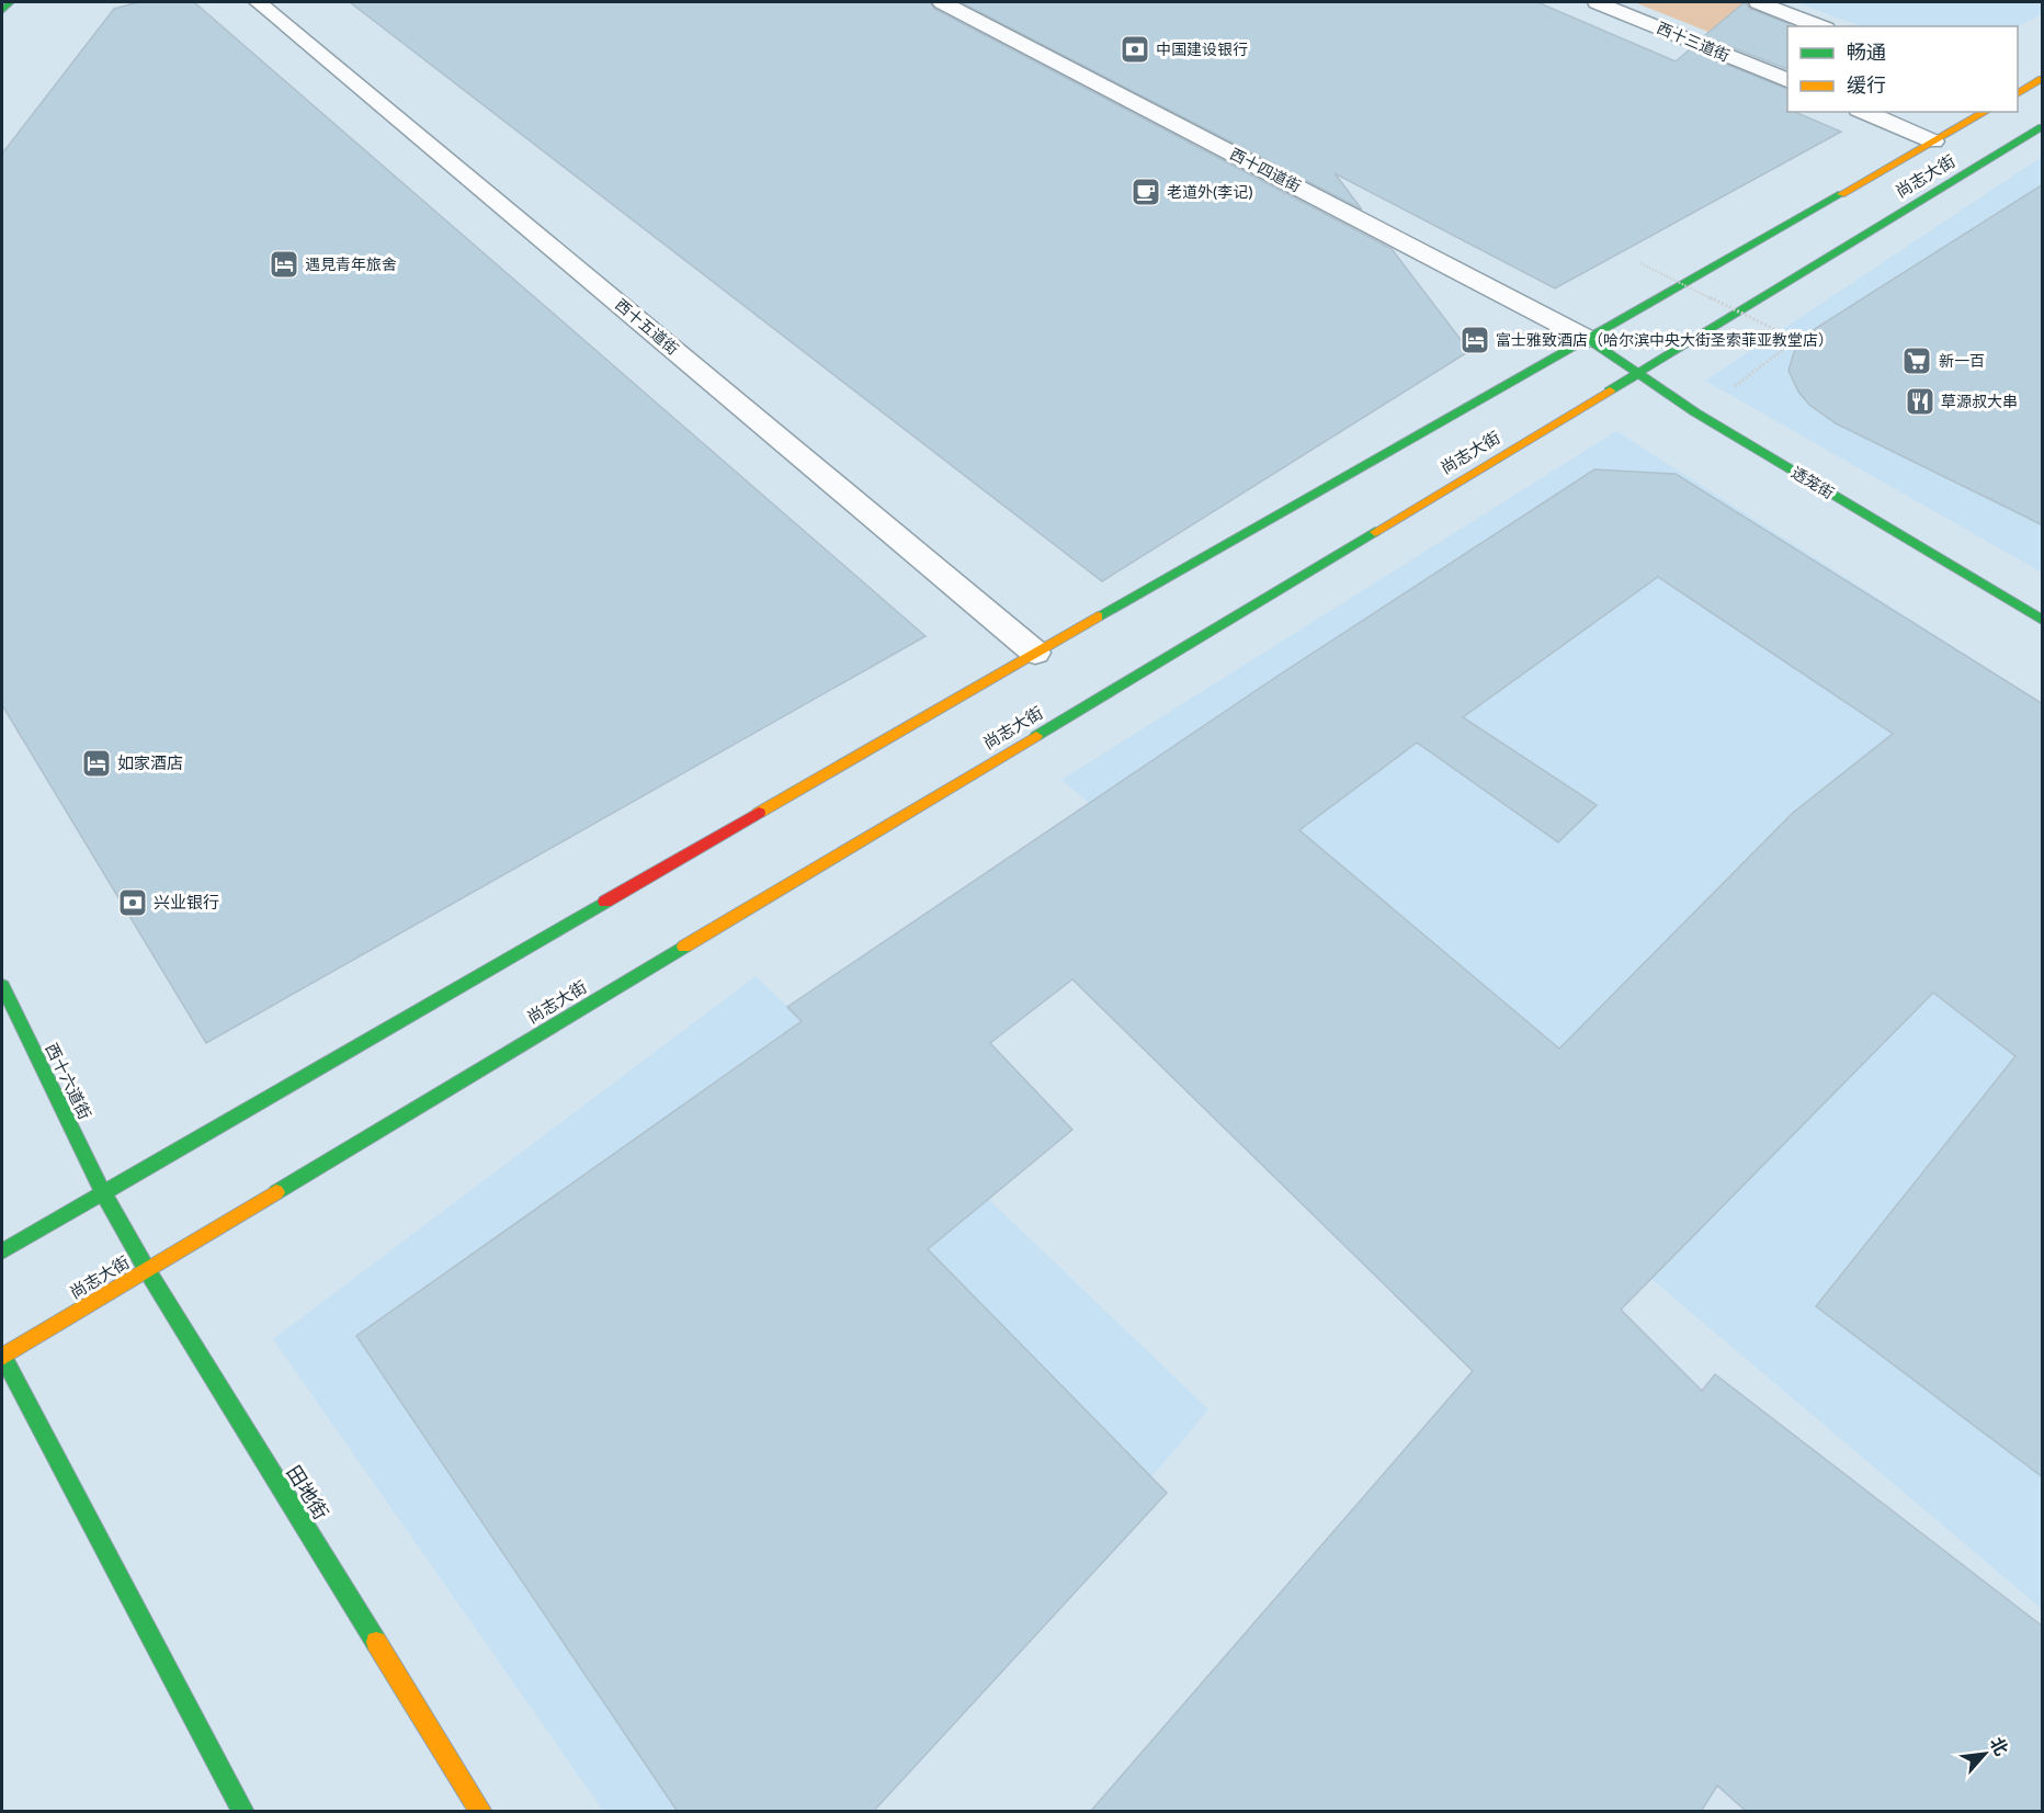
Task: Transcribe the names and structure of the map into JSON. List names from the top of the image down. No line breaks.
{"streets":{"main road":["尚志大街","透笼街","西十六道街","田地街"],"street":["西十三道街","西十四道街","西十五道街"]},"crossings":[["西十四道街","尚志大街"],["西十四道街","透笼街"],["尚志大街","西十五道街"],["尚志大街","透笼街"],["尚志大街","西十六道街"],["尚志大街","田地街"],["西十六道街","田地街"]],"places":{"bank":["中国建设银行","兴业银行"],"cafe":["老道外(李记)"],"hotel":["遇見青年旅舍","富士雅致酒店（哈尔滨中央大街圣索菲亚教堂店）","如家酒店"],"supermarket":["新一百"],"restaurant":["草源叔大串"]},"legend":["畅通","缓行"],"north":"top right"}
